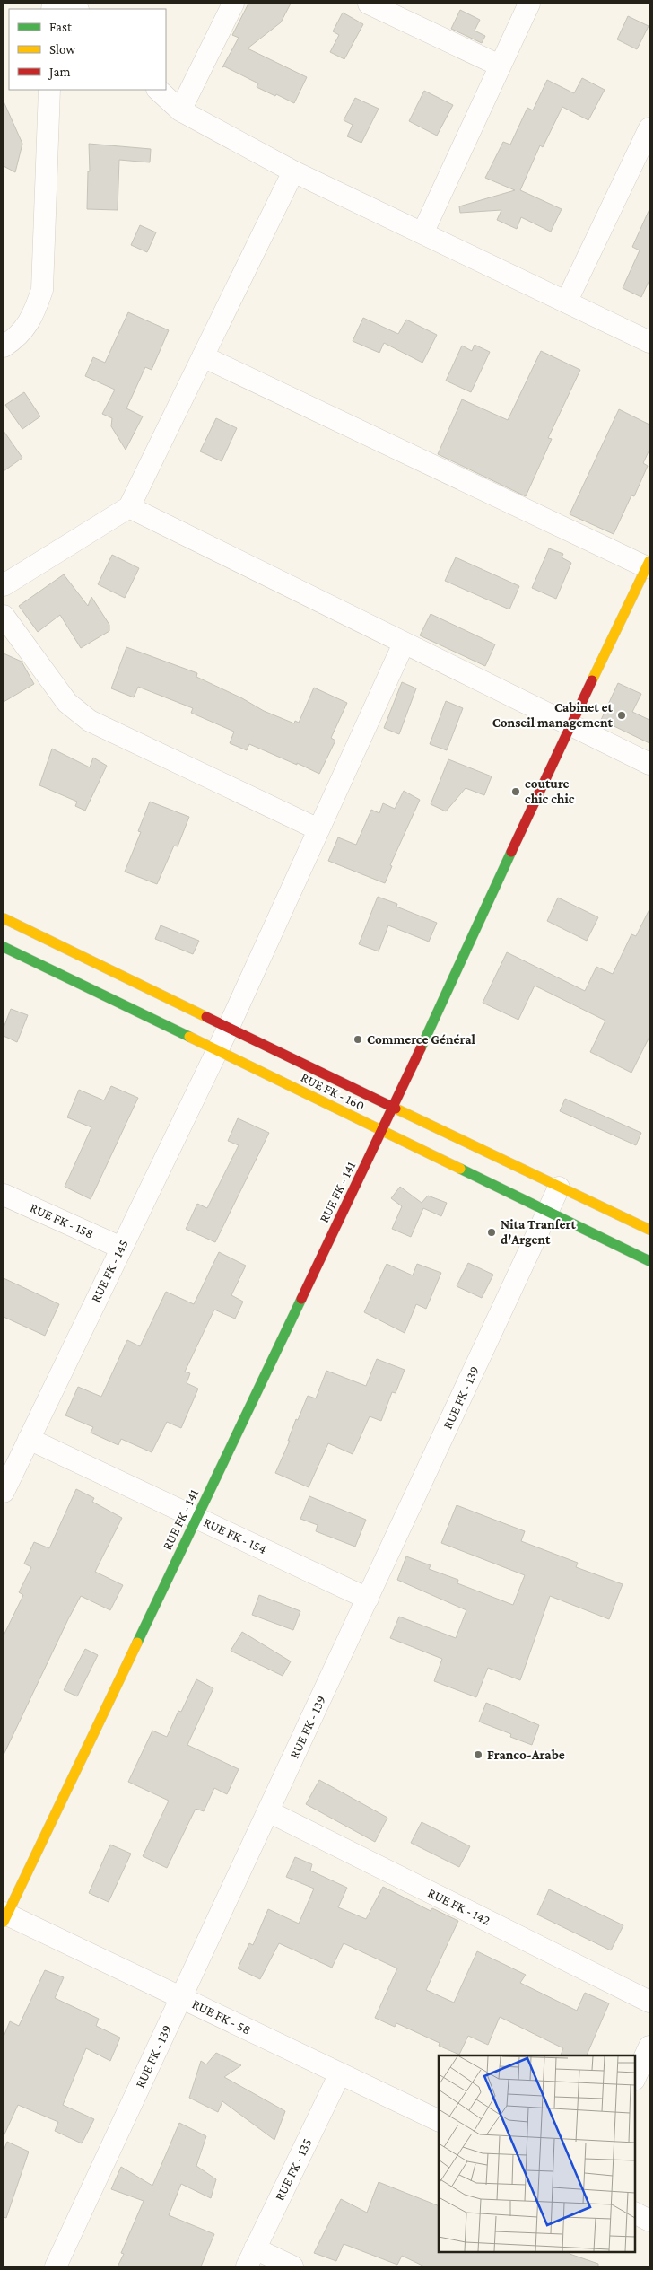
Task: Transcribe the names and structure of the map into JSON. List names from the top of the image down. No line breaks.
{"streets":{"street":["RUE FK - 160","RUE FK - 141","RUE FK - 158","RUE FK - 145","RUE FK - 139","RUE FK - 154","RUE FK - 142","RUE FK - 58","RUE FK - 135"]},"crossings":[["RUE FK - 160","RUE FK - 141"],["RUE FK - 160","RUE FK - 145"],["RUE FK - 160","RUE FK - 139"],["RUE FK - 141","RUE FK - 154"],["RUE FK - 141","RUE FK - 58"],["RUE FK - 158","RUE FK - 145"],["RUE FK - 145","RUE FK - 154"],["RUE FK - 139","RUE FK - 154"],["RUE FK - 139","RUE FK - 142"],["RUE FK - 139","RUE FK - 58"],["RUE FK - 58","RUE FK - 135"]],"places":["Cabinet et Conseil management","couture chic chic","Commerce Général","Nita Tranfert d'Argent","Franco-Arabe"],"legend":["Fast","Slow","Jam"]}
